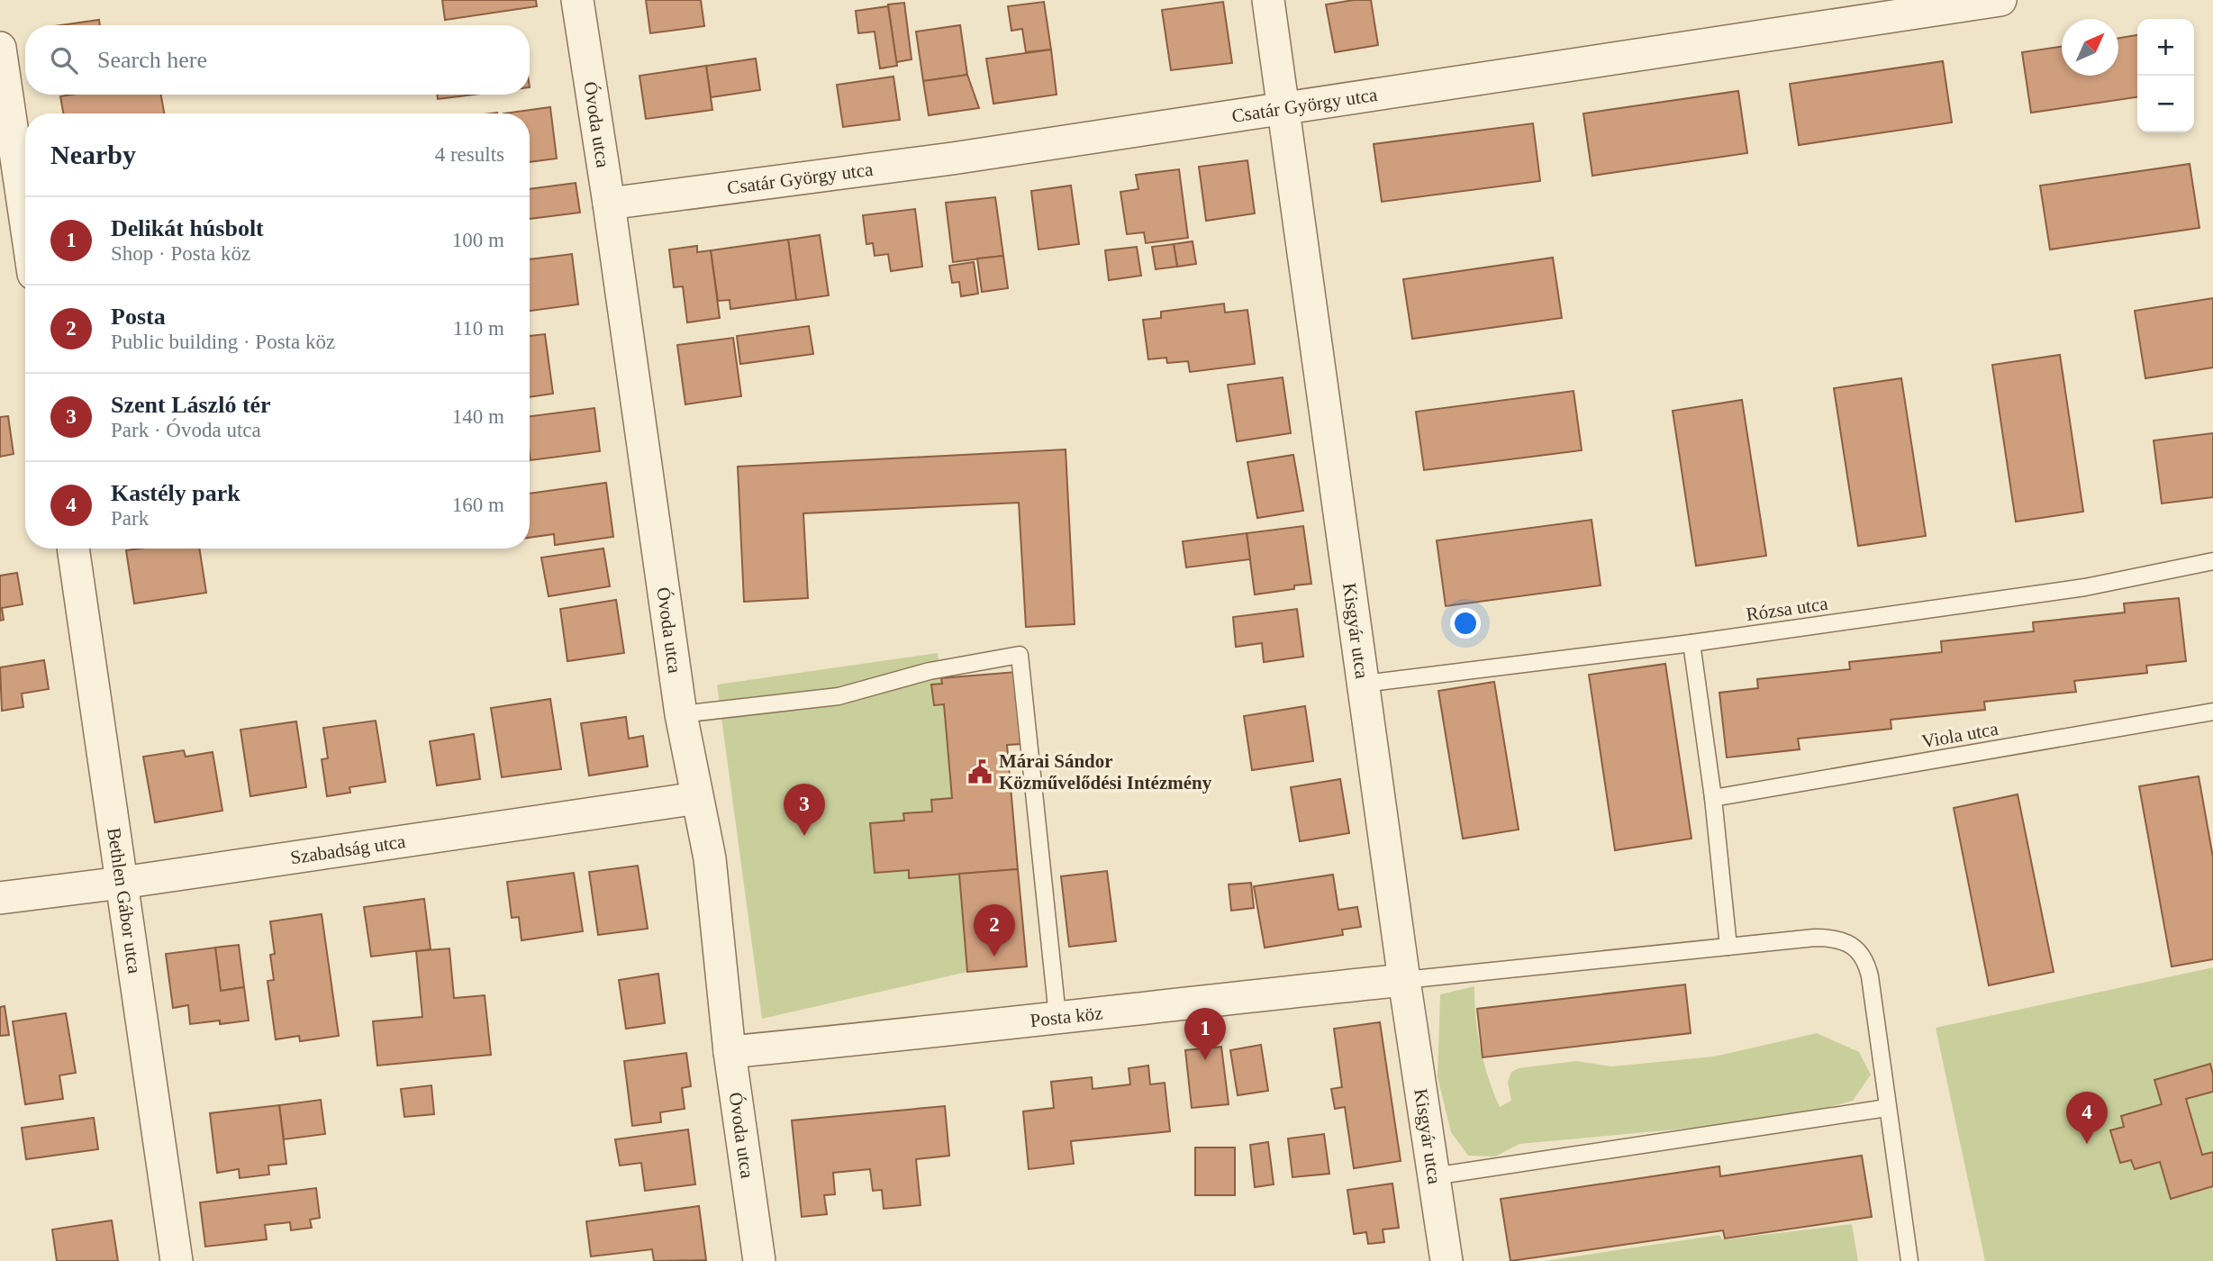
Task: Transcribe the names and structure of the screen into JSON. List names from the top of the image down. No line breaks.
{"streets":{"street":["Csatár György utca","Óvoda utca","Kisgyár utca","Szabadság utca","Bethlen Gábor utca","Posta köz"],"lane":["Rózsa utca","Viola utca"]},"crossings":[["Csatár György utca","Óvoda utca"],["Csatár György utca","Kisgyár utca"],["Óvoda utca","Szabadság utca"],["Óvoda utca","Posta köz"],["Rózsa utca","Kisgyár utca"],["Kisgyár utca","Posta köz"],["Szabadság utca","Bethlen Gábor utca"]],"places":{"public building":["Márai Sándor Közművelődési Intézmény"]},"north":"top right","page":{"map_buttons":["+","−"],"search":"Search here","heading":["Nearby","4 results"],"list":[{"mark":"1","name":"Delikát húsbolt","note":"Shop · Posta köz","value":"100 m"},{"mark":"2","name":"Posta","note":"Public building · Posta köz","value":"110 m"},{"mark":"3","name":"Szent László tér","note":"Park · Óvoda utca","value":"140 m"},{"mark":"4","name":"Kastély park","note":"Park","value":"160 m"}],"pins":["3","2","1","4"]}}
